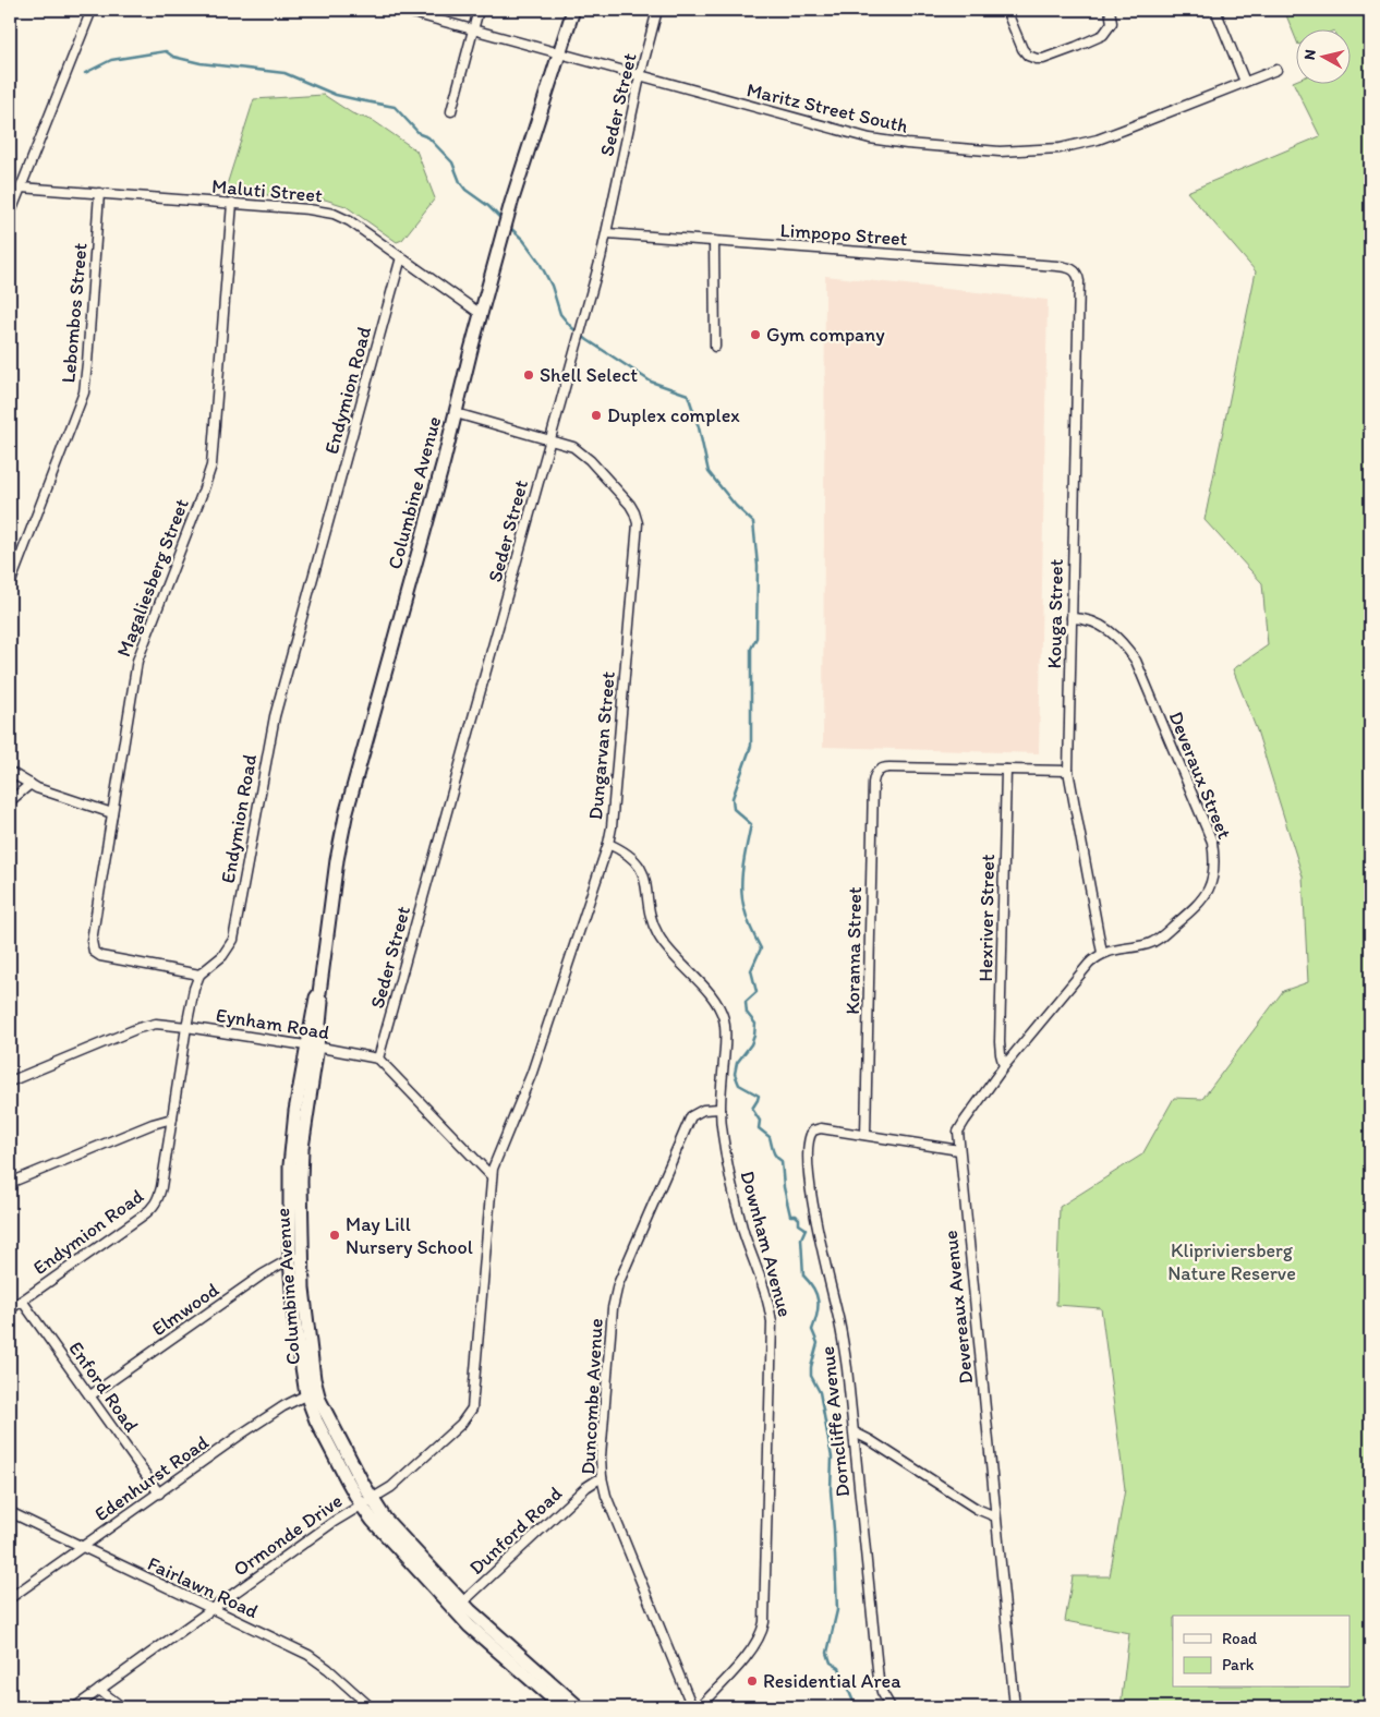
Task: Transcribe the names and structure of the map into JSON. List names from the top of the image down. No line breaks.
{"streets":{"main road":["Columbine Avenue"],"street":["Seder Street","Maritz Street South","Maluti Street","Limpopo Street","Lebombos Street","Endymion Road","Magaliesberg Street","Kouga Street","Dungarvan Street","Deveraux Street","Hexriver Street","Koranna Street","Eynham Road","Downham Avenue","Devereaux Avenue","Elmwood","Enford Road","Duncombe Avenue","Dorncliffe Avenue","Edenhurst Road","Dunford Road","Ormonde Drive","Fairlawn Road"]},"crossings":[["Seder Street","Maritz Street South"],["Seder Street","Limpopo Street"],["Seder Street","Dungarvan Street"],["Seder Street","Eynham Road"],["Maritz Street South","Columbine Avenue"],["Maluti Street","Lebombos Street"],["Maluti Street","Endymion Road"],["Maluti Street","Columbine Avenue"],["Maluti Street","Magaliesberg Street"],["Limpopo Street","Kouga Street"],["Endymion Road","Magaliesberg Street"],["Endymion Road","Eynham Road"],["Endymion Road","Enford Road"],["Columbine Avenue","Dungarvan Street"],["Columbine Avenue","Eynham Road"],["Columbine Avenue","Elmwood"],["Columbine Avenue","Edenhurst Road"],["Columbine Avenue","Dunford Road"],["Columbine Avenue","Ormonde Drive"],["Kouga Street","Deveraux Street"],["Kouga Street","Devereaux Avenue"],["Dungarvan Street","Downham Avenue"],["Dungarvan Street","Ormonde Drive"],["Deveraux Street","Devereaux Avenue"],["Hexriver Street","Koranna Street"],["Hexriver Street","Devereaux Avenue"],["Koranna Street","Dorncliffe Avenue"],["Downham Avenue","Duncombe Avenue"],["Elmwood","Enford Road"],["Enford Road","Edenhurst Road"],["Duncombe Avenue","Dunford Road"],["Edenhurst Road","Fairlawn Road"],["Ormonde Drive","Fairlawn Road"]],"parks":["Klipriviersberg Nature Reserve"],"places":["Gym company","Shell Select","Duplex complex","May Lill Nursery School","Residential Area"],"legend":["Road","Park"],"north":"left"}
